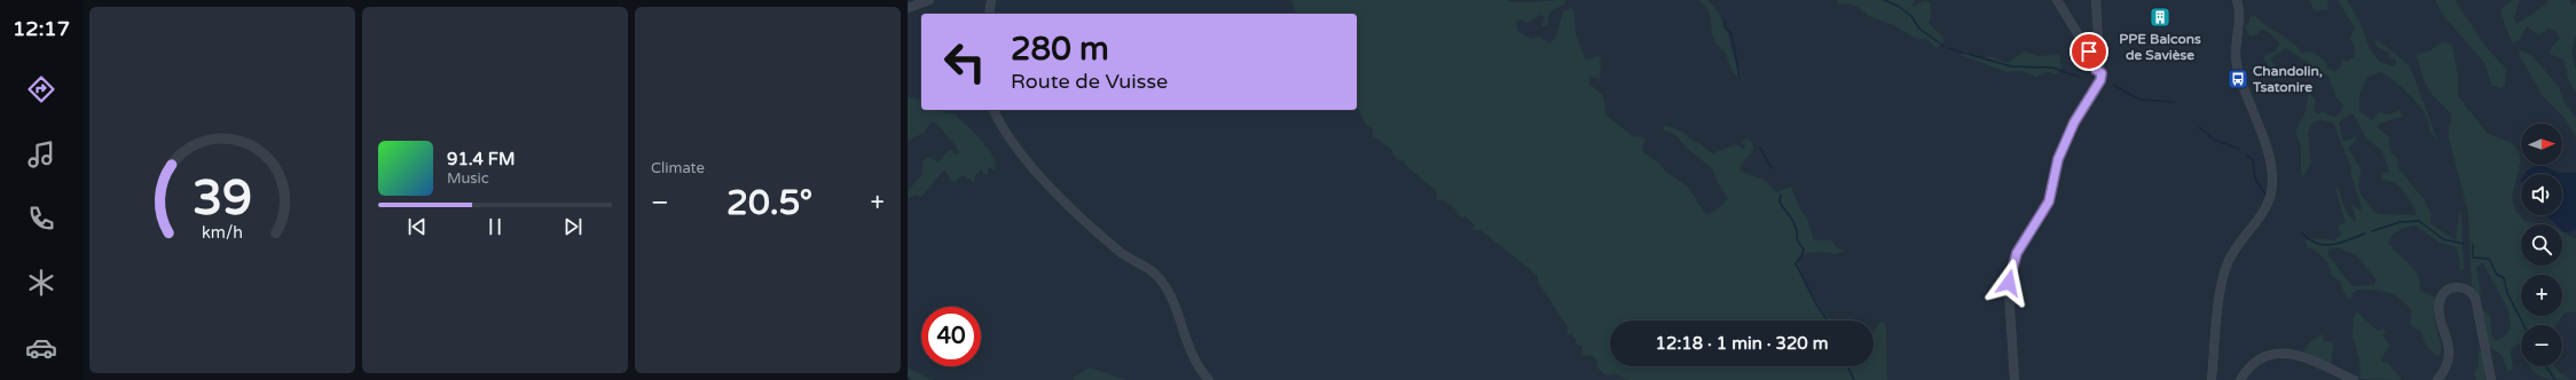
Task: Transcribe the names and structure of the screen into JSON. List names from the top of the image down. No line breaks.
{"places":{"building":["PPE Balcons de Savièse"],"bus stop":["Chandolin, Tsatonire"]},"north":"right","page":{"tabs":"12:17","tile":"Climate","turn":["280 m","Route de Vuisse"],"map_buttons":["+","−"],"song":["91.4 FM","Music"],"heat":["−","20.5°","+"],"limit":"40","trip":"12:18 · 1 min · 320 m","gauge":["39","km/h"]}}
